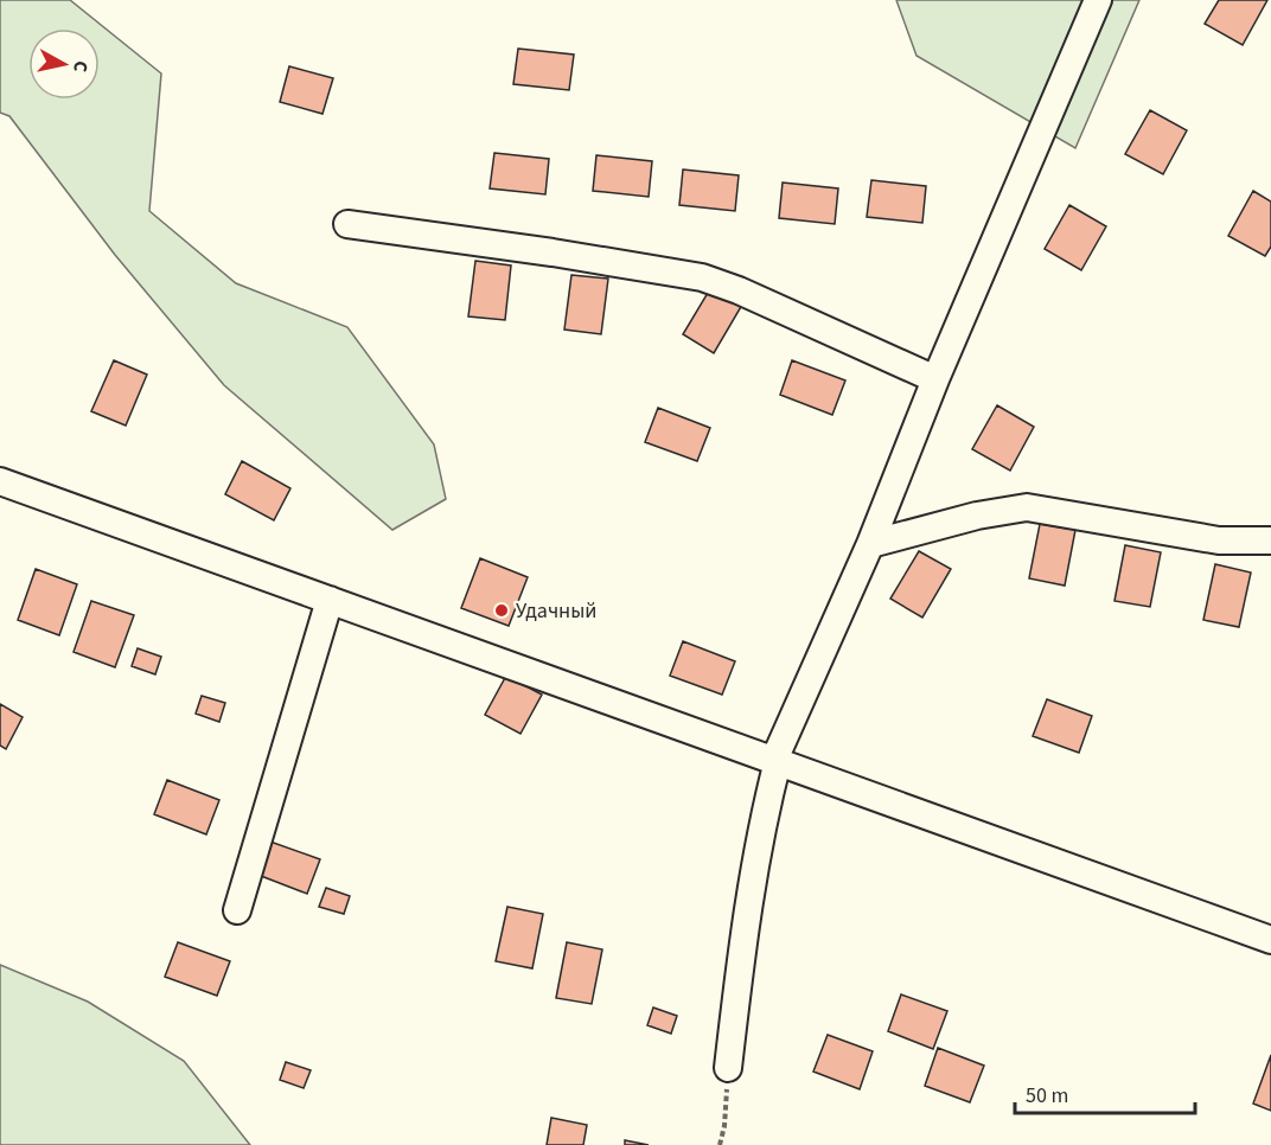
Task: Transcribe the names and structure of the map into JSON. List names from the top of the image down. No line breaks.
{"places":["Удачный"],"scale_bar":"50 m","north":"right"}
